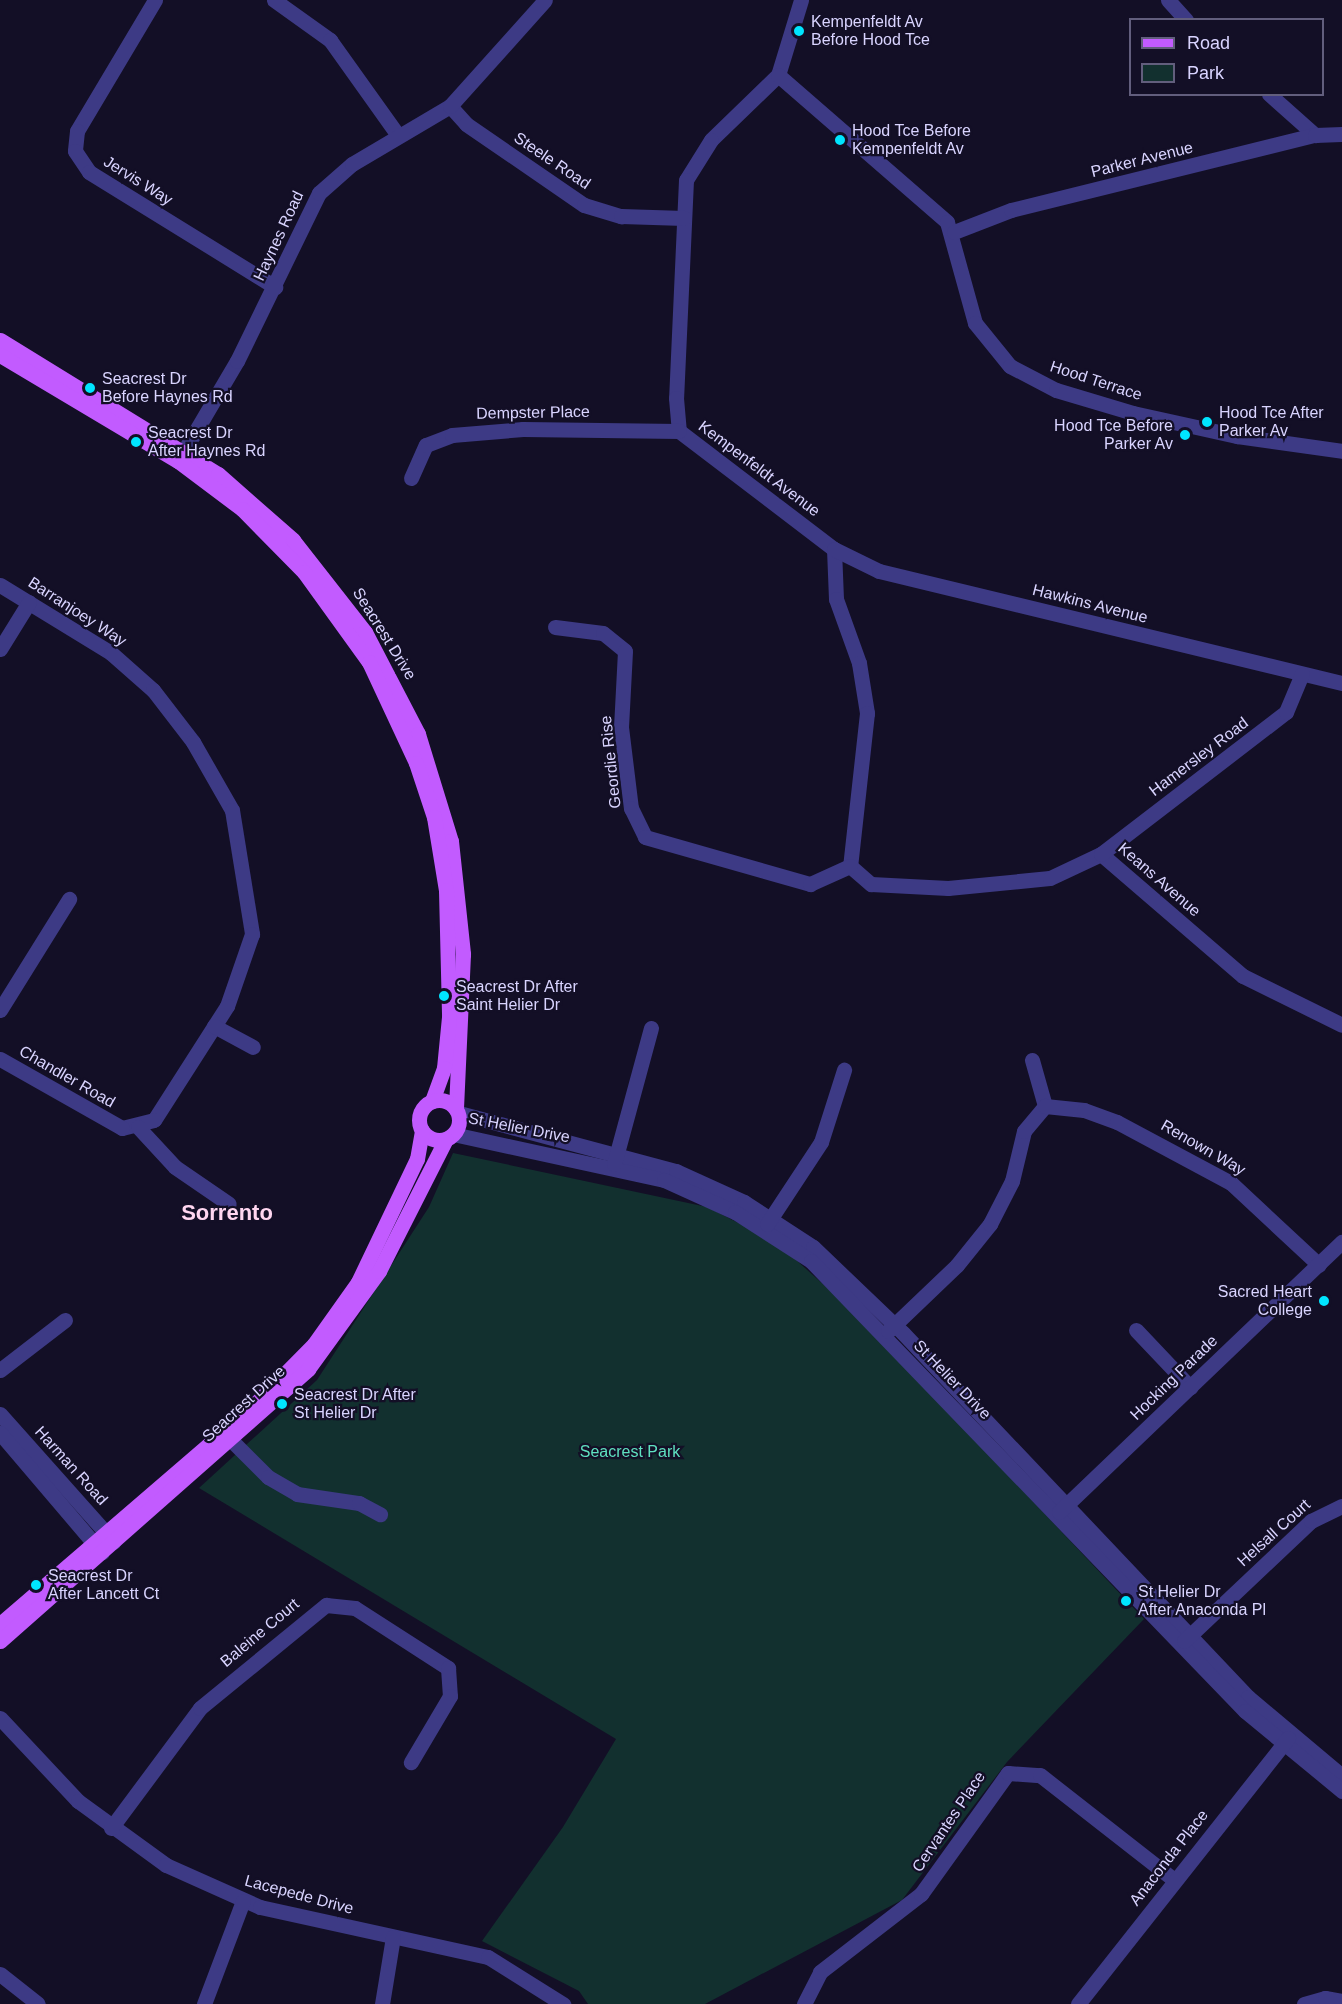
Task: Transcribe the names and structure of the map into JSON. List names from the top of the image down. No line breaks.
{"streets":{"main road":["Seacrest Drive"],"street":["Parker Avenue","Steele Road","Jervis Way","Haynes Road","Hood Terrace","Dempster Place","Kempenfeldt Avenue","Hawkins Avenue","Barranjoey Way","Hamersley Road","Geordie Rise","Keans Avenue","Chandler Road","St Helier Drive","Renown Way","Hocking Parade","Harman Road","Helsall Court","Baleine Court","Cervantes Place","Anaconda Place","Lacepede Drive"]},"crossings":[["Parker Avenue","Hood Terrace"],["Steele Road","Haynes Road"],["Steele Road","Kempenfeldt Avenue"],["Jervis Way","Haynes Road"],["Haynes Road","Seacrest Drive"],["Dempster Place","Kempenfeldt Avenue"],["Kempenfeldt Avenue","Hawkins Avenue"],["Hawkins Avenue","Hamersley Road"],["Barranjoey Way","Chandler Road"],["Seacrest Drive","St Helier Drive"],["Seacrest Drive","Harman Road"],["Hamersley Road","Keans Avenue"],["Geordie Rise","Keans Avenue"],["St Helier Drive","Hocking Parade"],["St Helier Drive","Helsall Court"],["St Helier Drive","Anaconda Place"],["Renown Way","Hocking Parade"],["Baleine Court","Lacepede Drive"],["Cervantes Place","Anaconda Place"]],"districts":["Sorrento"],"parks":["Seacrest Park"],"places":["Kempenfeldt Av Before Hood Tce","Hood Tce Before Kempenfeldt Av","Seacrest Dr Before Haynes Rd","Hood Tce After Parker Av","Hood Tce Before Parker Av","Seacrest Dr After Haynes Rd","Seacrest Dr After Saint Helier Dr","Sacred Heart College","Seacrest Dr After St Helier Dr","Seacrest Dr After Lancett Ct","St Helier Dr After Anaconda Pl"],"legend":["Road","Park"]}
